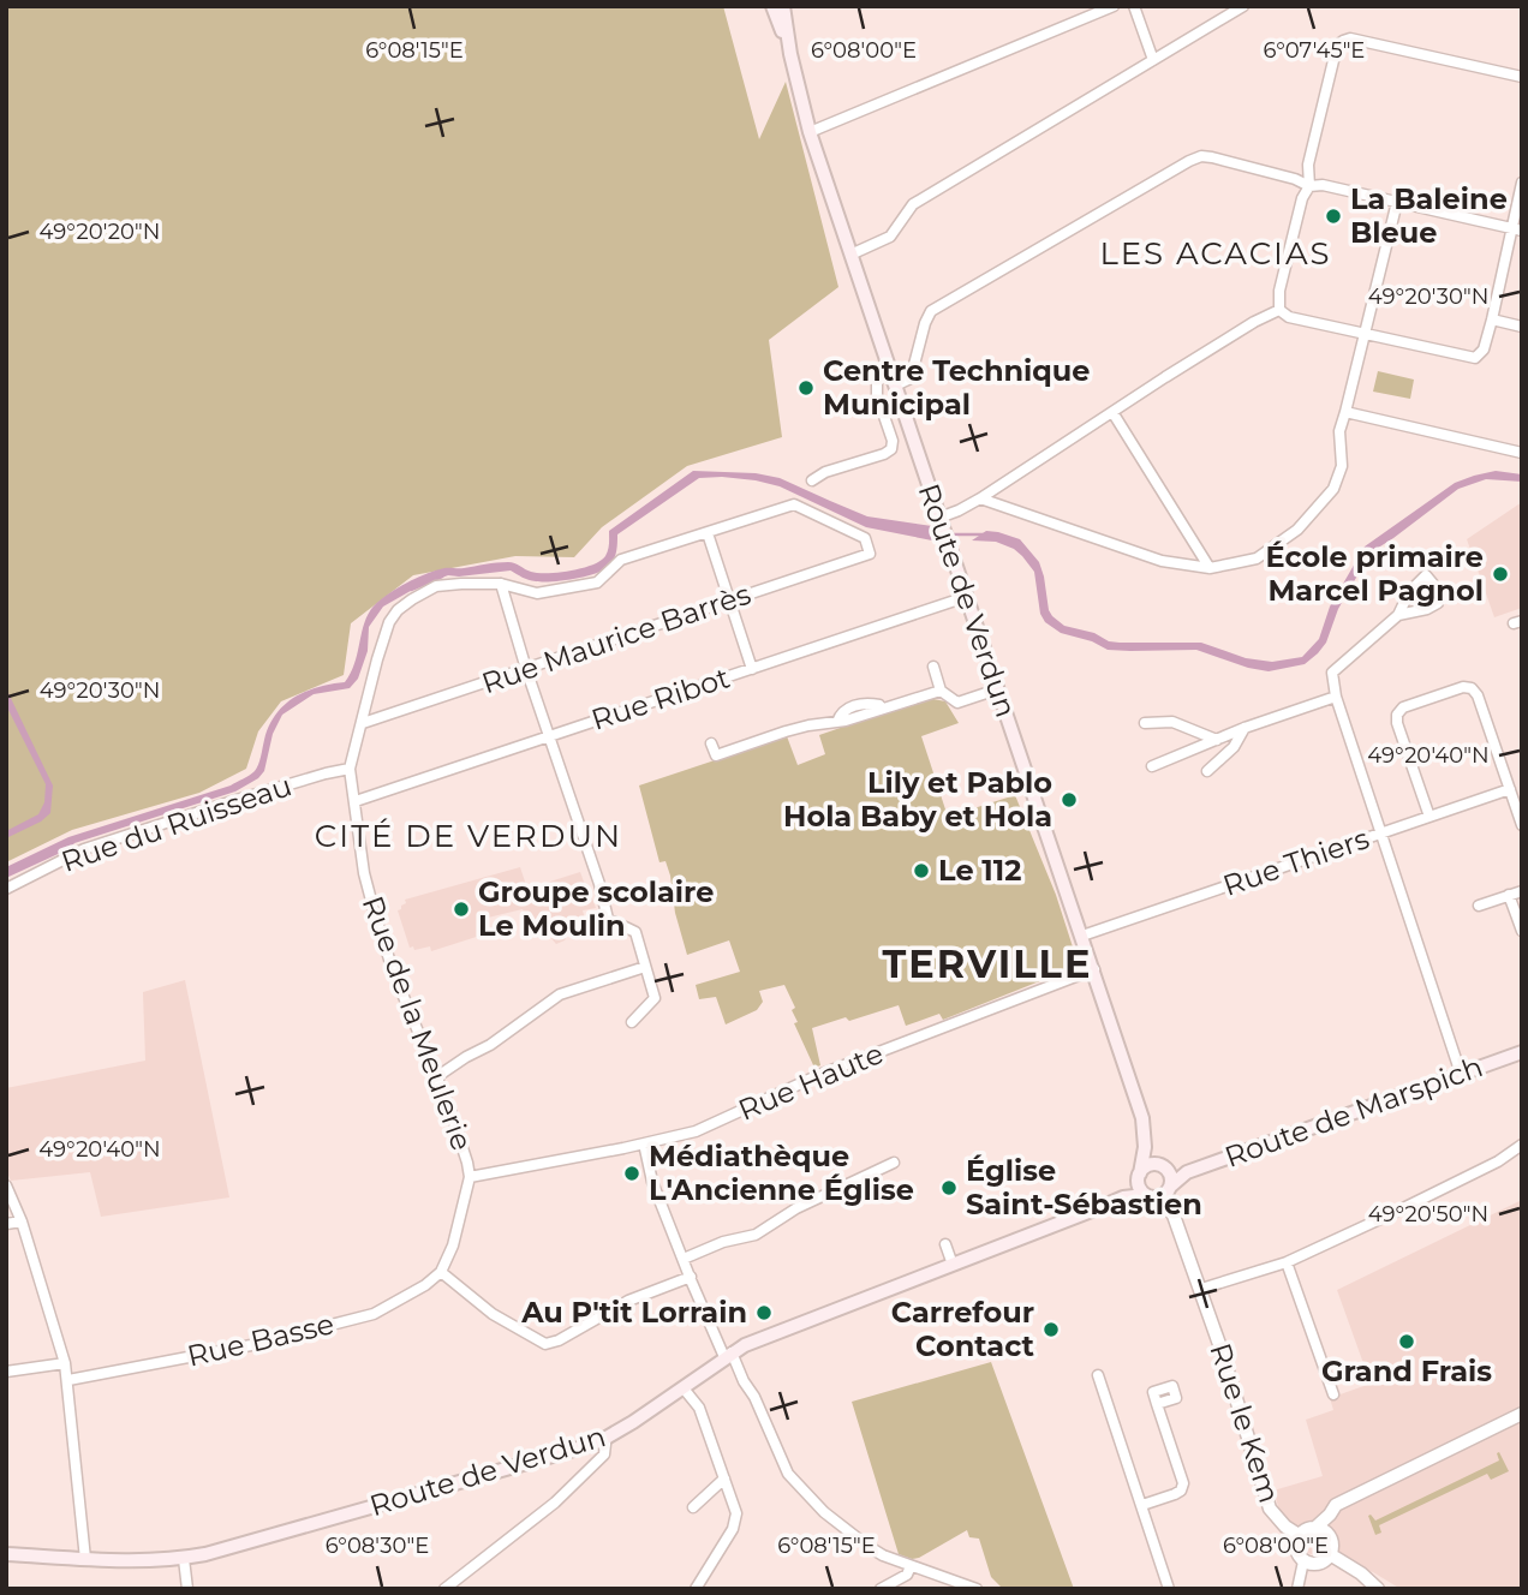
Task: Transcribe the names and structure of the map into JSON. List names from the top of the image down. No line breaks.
{"streets":{"main road":["Route de Verdun","Route de Marspich"],"street":["Rue Maurice Barrès","Rue Ribot","Rue du Ruisseau","Rue Thiers","Rue de la Meulerie","Rue Haute","Rue Basse","Rue le Kem"]},"crossings":[["Route de Verdun","Rue Ribot"],["Route de Verdun","Rue Thiers"],["Route de Verdun","Rue Haute"],["Route de Verdun","Route de Marspich"],["Route de Verdun","Rue le Kem"],["Rue Ribot","Rue de la Meulerie"],["Rue du Ruisseau","Rue de la Meulerie"],["Rue de la Meulerie","Rue Haute"],["Route de Marspich","Rue le Kem"]],"districts":["LES ACACIAS","CITÉ DE VERDUN","TERVILLE"],"places":["La Baleine Bleue","Centre Technique Municipal","École primaire Marcel Pagnol","Lily et Pablo Hola Baby et Hola","Le 112","Groupe scolaire Le Moulin","Médiathèque L'Ancienne Église","Église Saint-Sébastien","Au P'tit Lorrain","Carrefour Contact","Grand Frais"],"coordinates":["6°08'15\"E","6°08'00\"E","6°07'45\"E","49°20'20\"N","49°20'30\"N","49°20'40\"N","49°20'50\"N","6°08'30\"E"]}
